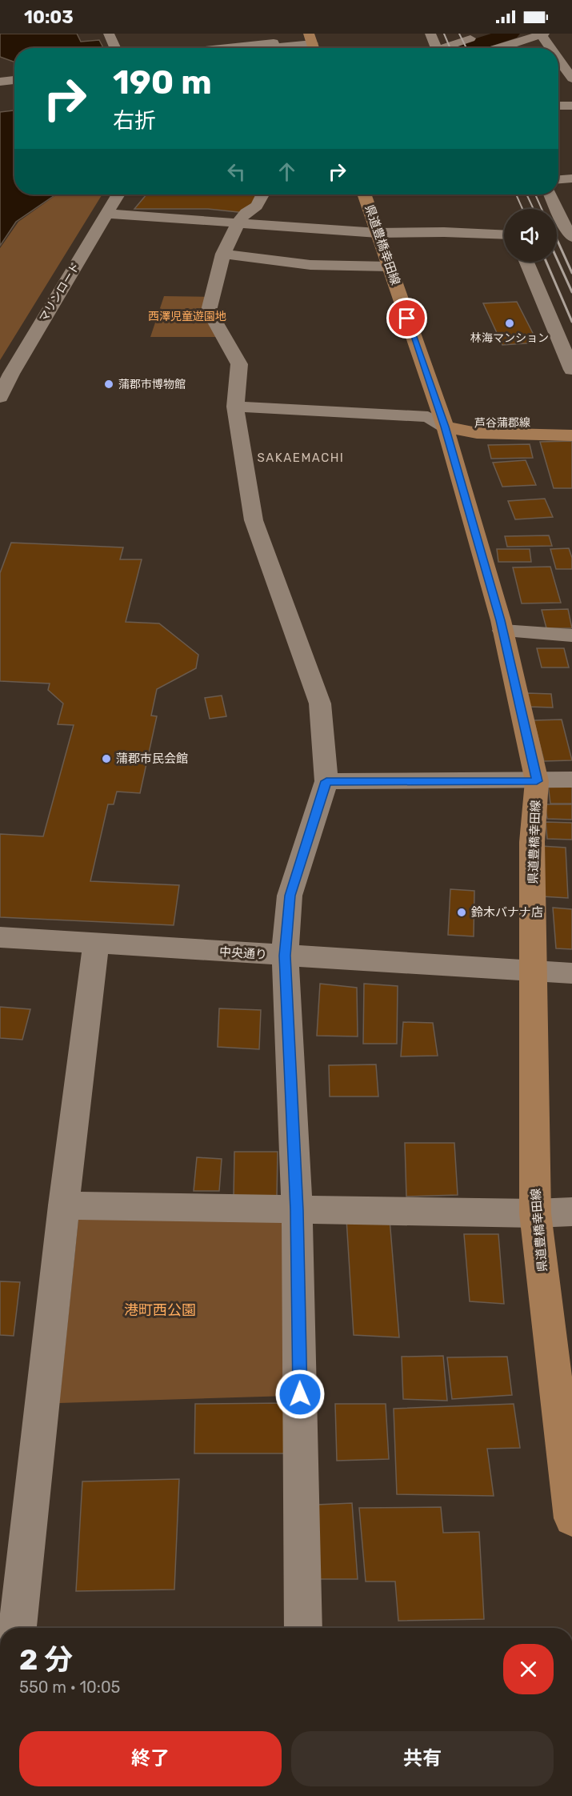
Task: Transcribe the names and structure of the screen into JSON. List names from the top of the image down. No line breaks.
{"streets":{"main road":["県道豊橋幸田線","芦谷蒲郡線"],"street":["マリンロード","中央通り"]},"crossings":[["県道豊橋幸田線","芦谷蒲郡線"],["県道豊橋幸田線","中央通り"]],"districts":["SAKAEMACHI"],"parks":["西澤児童遊園地","港町西公園"],"places":["林海マンション","蒲郡市博物館","蒲郡市民会館","鈴木バナナ店"],"page":{"status":"10:03","turn":["190 m","右折"],"heading":["2 分","550 m · 10:05"],"buttons":["終了","共有"]}}
